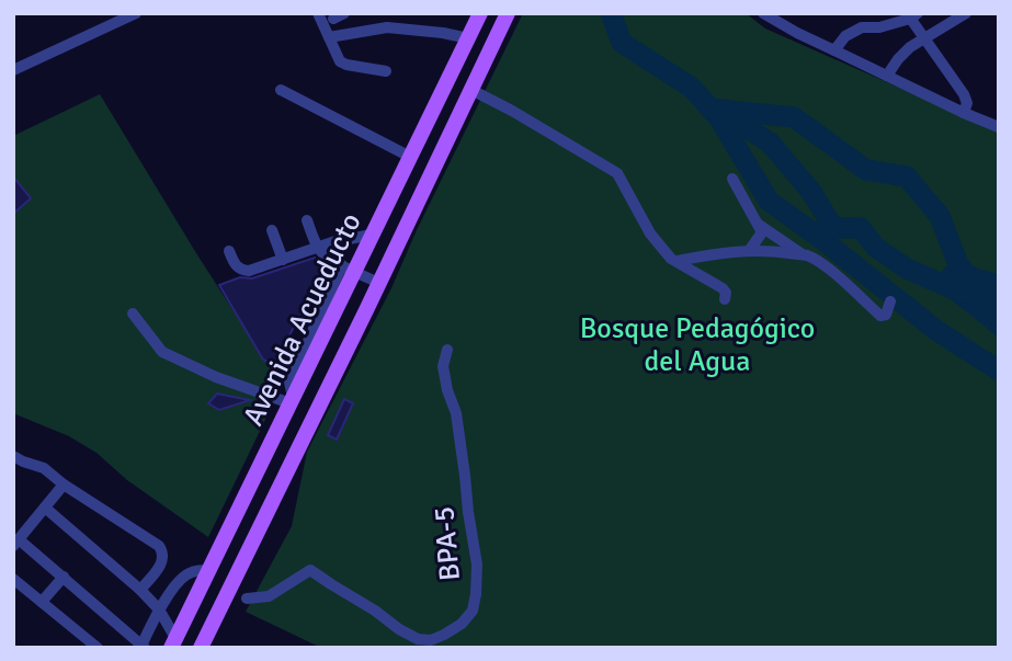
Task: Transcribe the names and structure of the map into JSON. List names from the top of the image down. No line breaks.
{"streets":{"main road":["Avenida Acueducto"],"street":["BPA-5"]},"parks":["Bosque Pedagógico del Agua"]}
